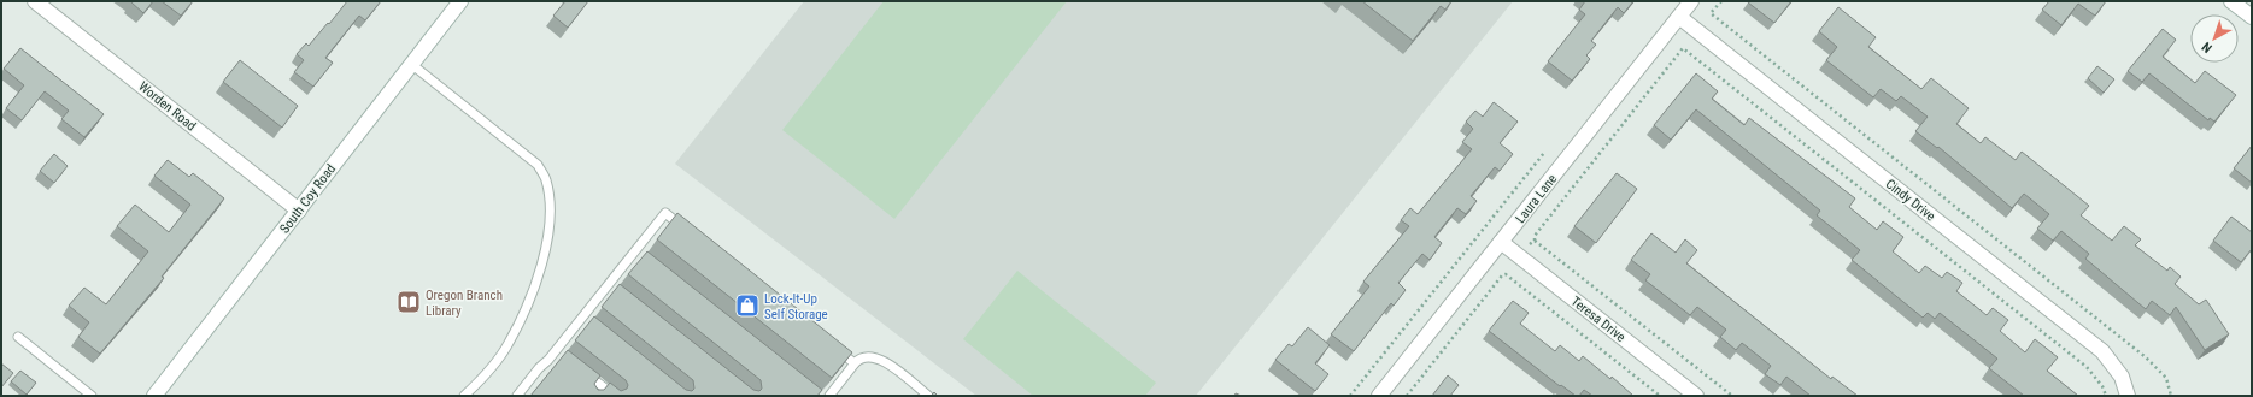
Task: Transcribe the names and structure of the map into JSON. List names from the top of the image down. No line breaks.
{"streets":{"street":["Worden Road","South Coy Road","Laura Lane","Cindy Drive","Teresa Drive"]},"crossings":[["Worden Road","South Coy Road"],["Laura Lane","Cindy Drive"],["Laura Lane","Teresa Drive"]],"places":{"library":["Oregon Branch Library"],"shop":["Lock-It-Up Self Storage"]},"north":"bottom left"}
